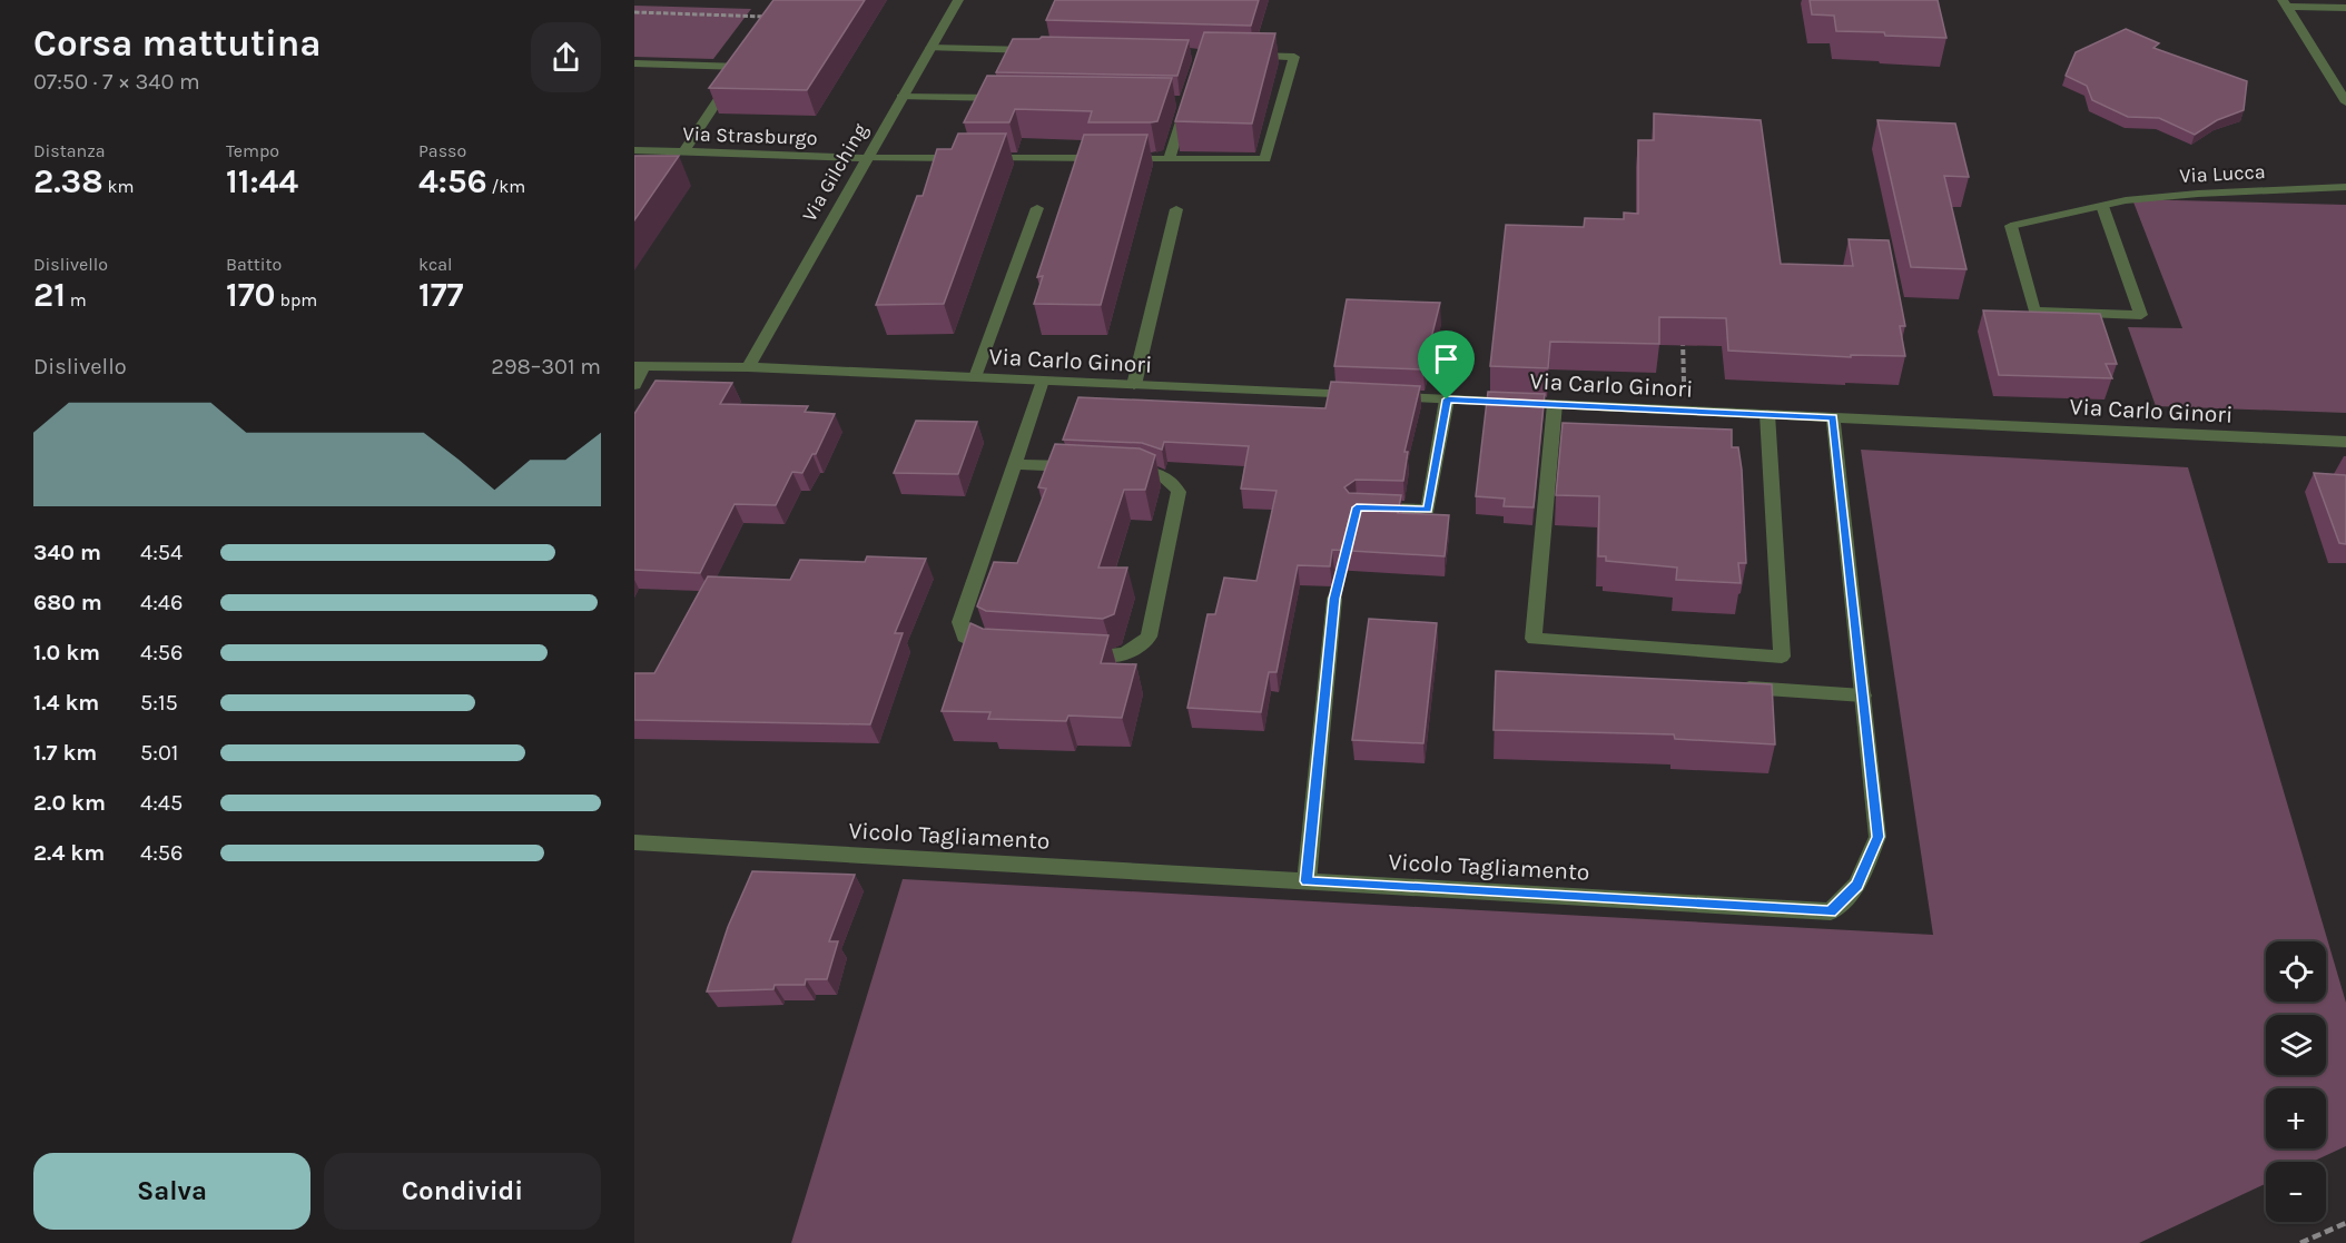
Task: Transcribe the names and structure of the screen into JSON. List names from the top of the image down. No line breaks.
{"streets":{"street":["Via Strasburgo","Via Gilching","Via Lucca","Via Carlo Ginori","Vicolo Tagliamento"]},"crossings":[["Via Strasburgo","Via Gilching"],["Via Gilching","Via Carlo Ginori"],["Via Carlo Ginori","Vicolo Tagliamento"]],"page":{"heading":["Corsa mattutina","07:50 · 7 × 340 m"],"stats":[["Distanza","2.38 km"],["Tempo","11:44"],["Passo","4:56 /km"],["Dislivello","21 m"],["Battito","170 bpm"],["kcal","177"]],"chart":["Dislivello","298–301 m"],"list":[{"name":"340 m","note":"4:54"},{"name":"680 m","note":"4:46"},{"name":"1.0 km","note":"4:56"},{"name":"1.4 km","note":"5:15"},{"name":"1.7 km","note":"5:01"},{"name":"2.0 km","note":"4:45"},{"name":"2.4 km","note":"4:56"}],"map_buttons":["+","−"],"buttons":["Salva","Condividi"]}}
